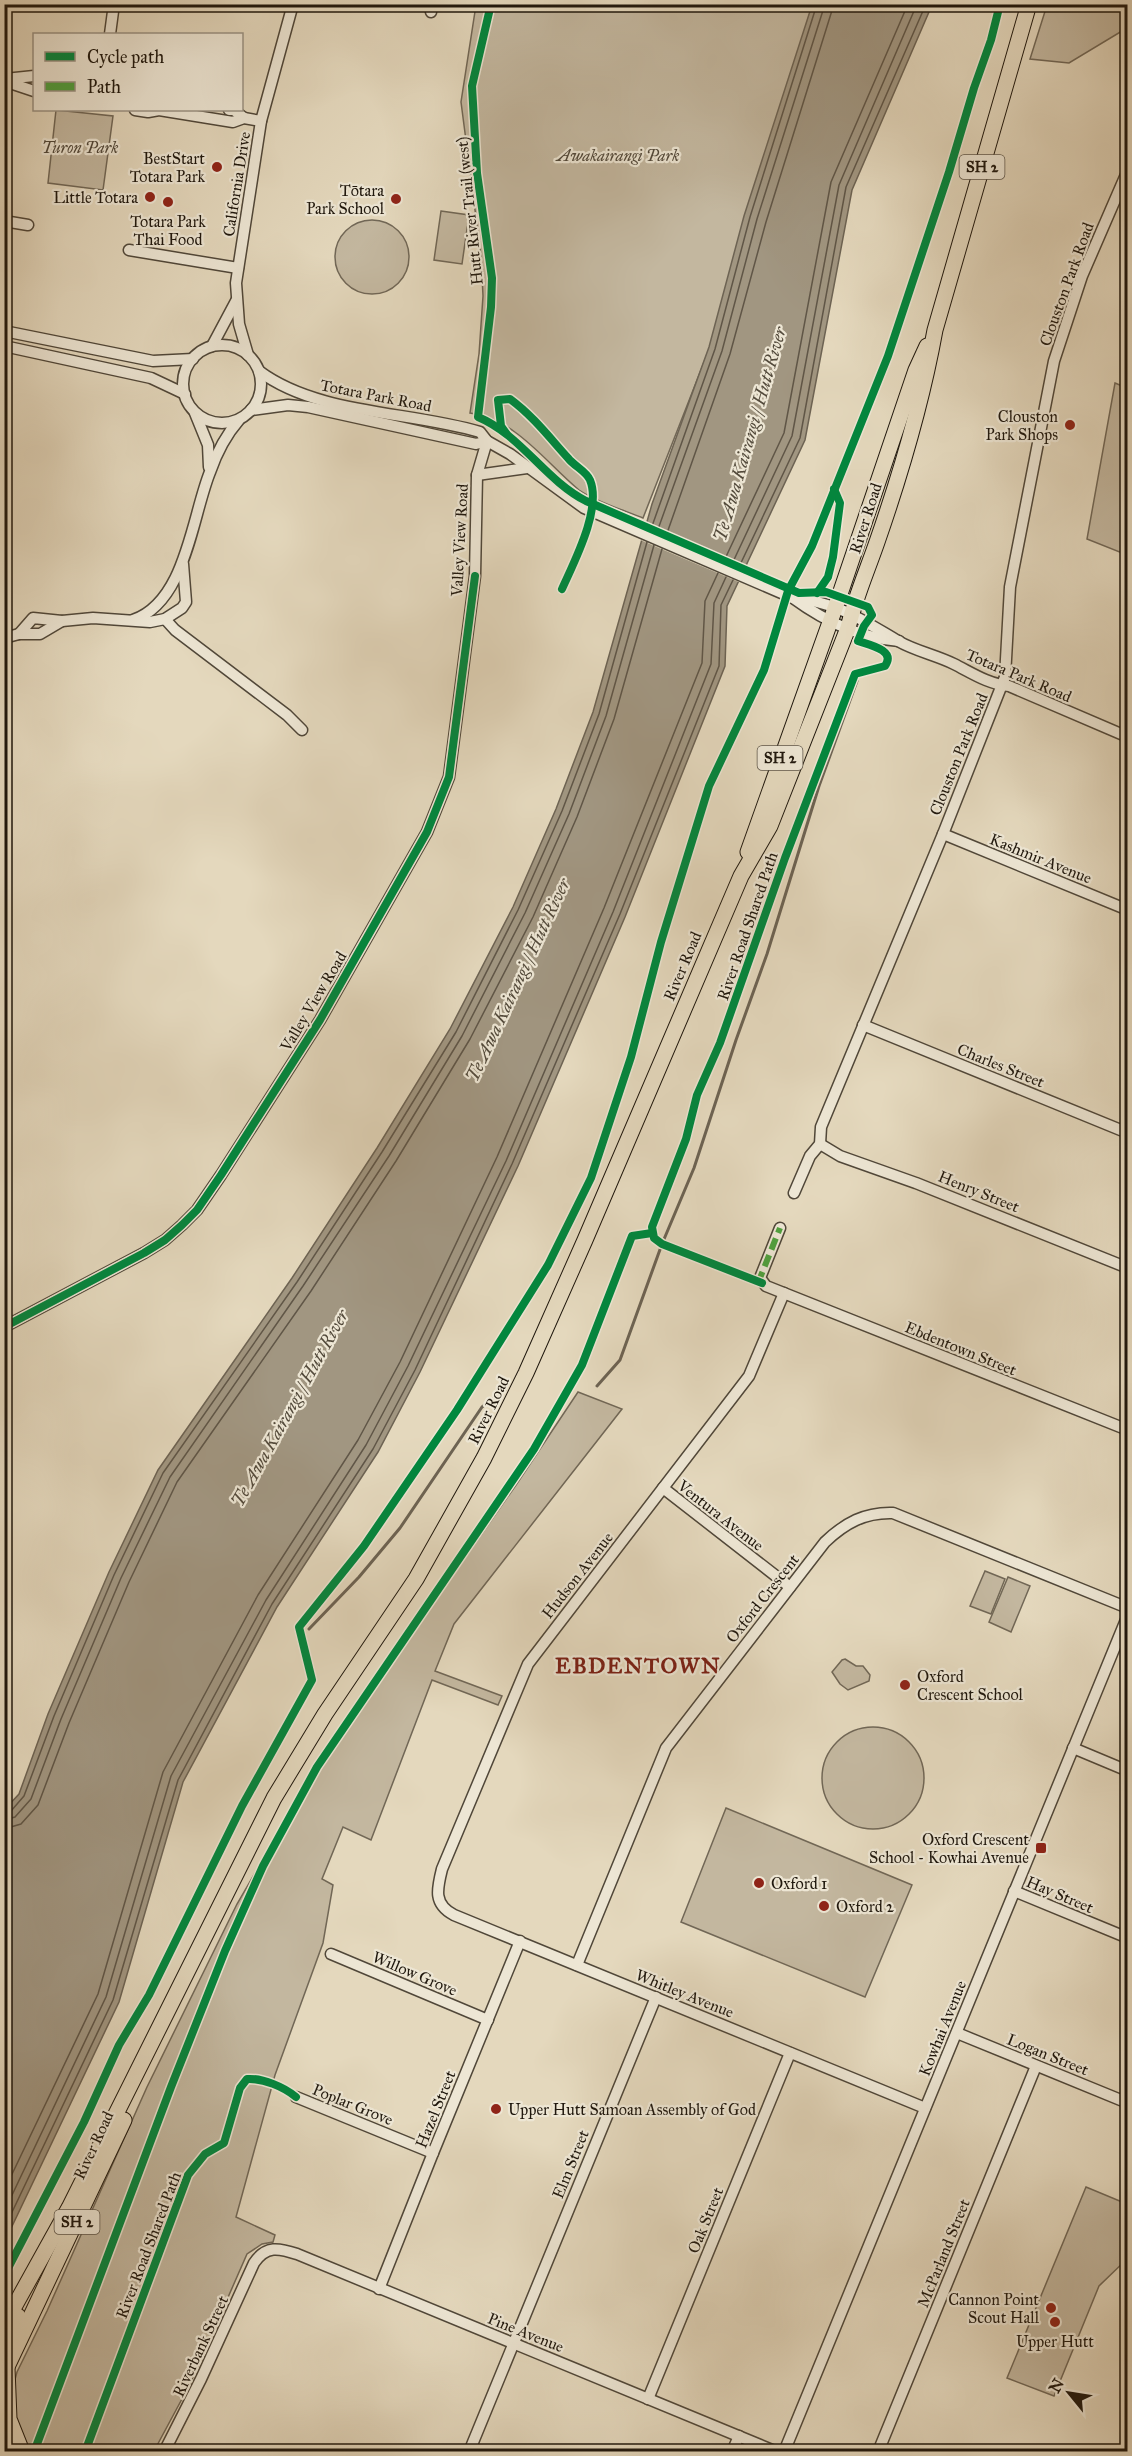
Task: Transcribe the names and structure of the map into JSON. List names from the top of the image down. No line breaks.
{"streets":{"highway":["SH 2","River Road"],"street":["California Drive","Clouston Park Road","Totara Park Road","Valley View Road","Kashmir Avenue","Charles Street","Henry Street","Ebdentown Street","Ventura Avenue","Hudson Avenue","Oxford Crescent","Hay Street","Willow Grove","Whitley Avenue","Kowhai Avenue","Logan Street","Poplar Grove","Hazel Street","Elm Street","Oak Street","McParland Street","Pine Avenue","Riverbank Street"],"cycle path":["Hutt River Trail (west)","River Road Shared Path"]},"crossings":[["California Drive","Totara Park Road"],["Clouston Park Road","Totara Park Road"],["Clouston Park Road","Kashmir Avenue"],["Clouston Park Road","Charles Street"],["Clouston Park Road","Henry Street"],["Totara Park Road","River Road"],["Totara Park Road","Valley View Road"],["Ebdentown Street","Hudson Avenue"],["Ventura Avenue","Hudson Avenue"],["Ventura Avenue","Oxford Crescent"],["Hudson Avenue","Whitley Avenue"],["Oxford Crescent","Whitley Avenue"],["Hay Street","Kowhai Avenue"],["Willow Grove","Hazel Street"],["Whitley Avenue","Kowhai Avenue"],["Whitley Avenue","Hazel Street"],["Whitley Avenue","Elm Street"],["Whitley Avenue","Oak Street"],["Kowhai Avenue","Logan Street"],["Logan Street","McParland Street"],["Poplar Grove","Hazel Street"],["Hazel Street","Pine Avenue"],["Elm Street","Pine Avenue"],["Oak Street","Pine Avenue"],["Pine Avenue","Riverbank Street"]],"districts":["EBDENTOWN"],"water":["Te Awa Kairangi / Hutt River"],"parks":["Turon Park","Awakairangi Park"],"places":{"other":["BestStart Totara Park","Little Totara","Tōtara Park School","Totara Park Thai Food","Clouston Park Shops","Oxford Crescent School","Oxford 1","Oxford 2","Upper Hutt Samoan Assembly of God","Cannon Point Scout Hall","Upper Hutt"],"transit":["Oxford Crescent School - Kowhai Avenue"]},"legend":["Cycle path","Path"],"north":"top left"}
